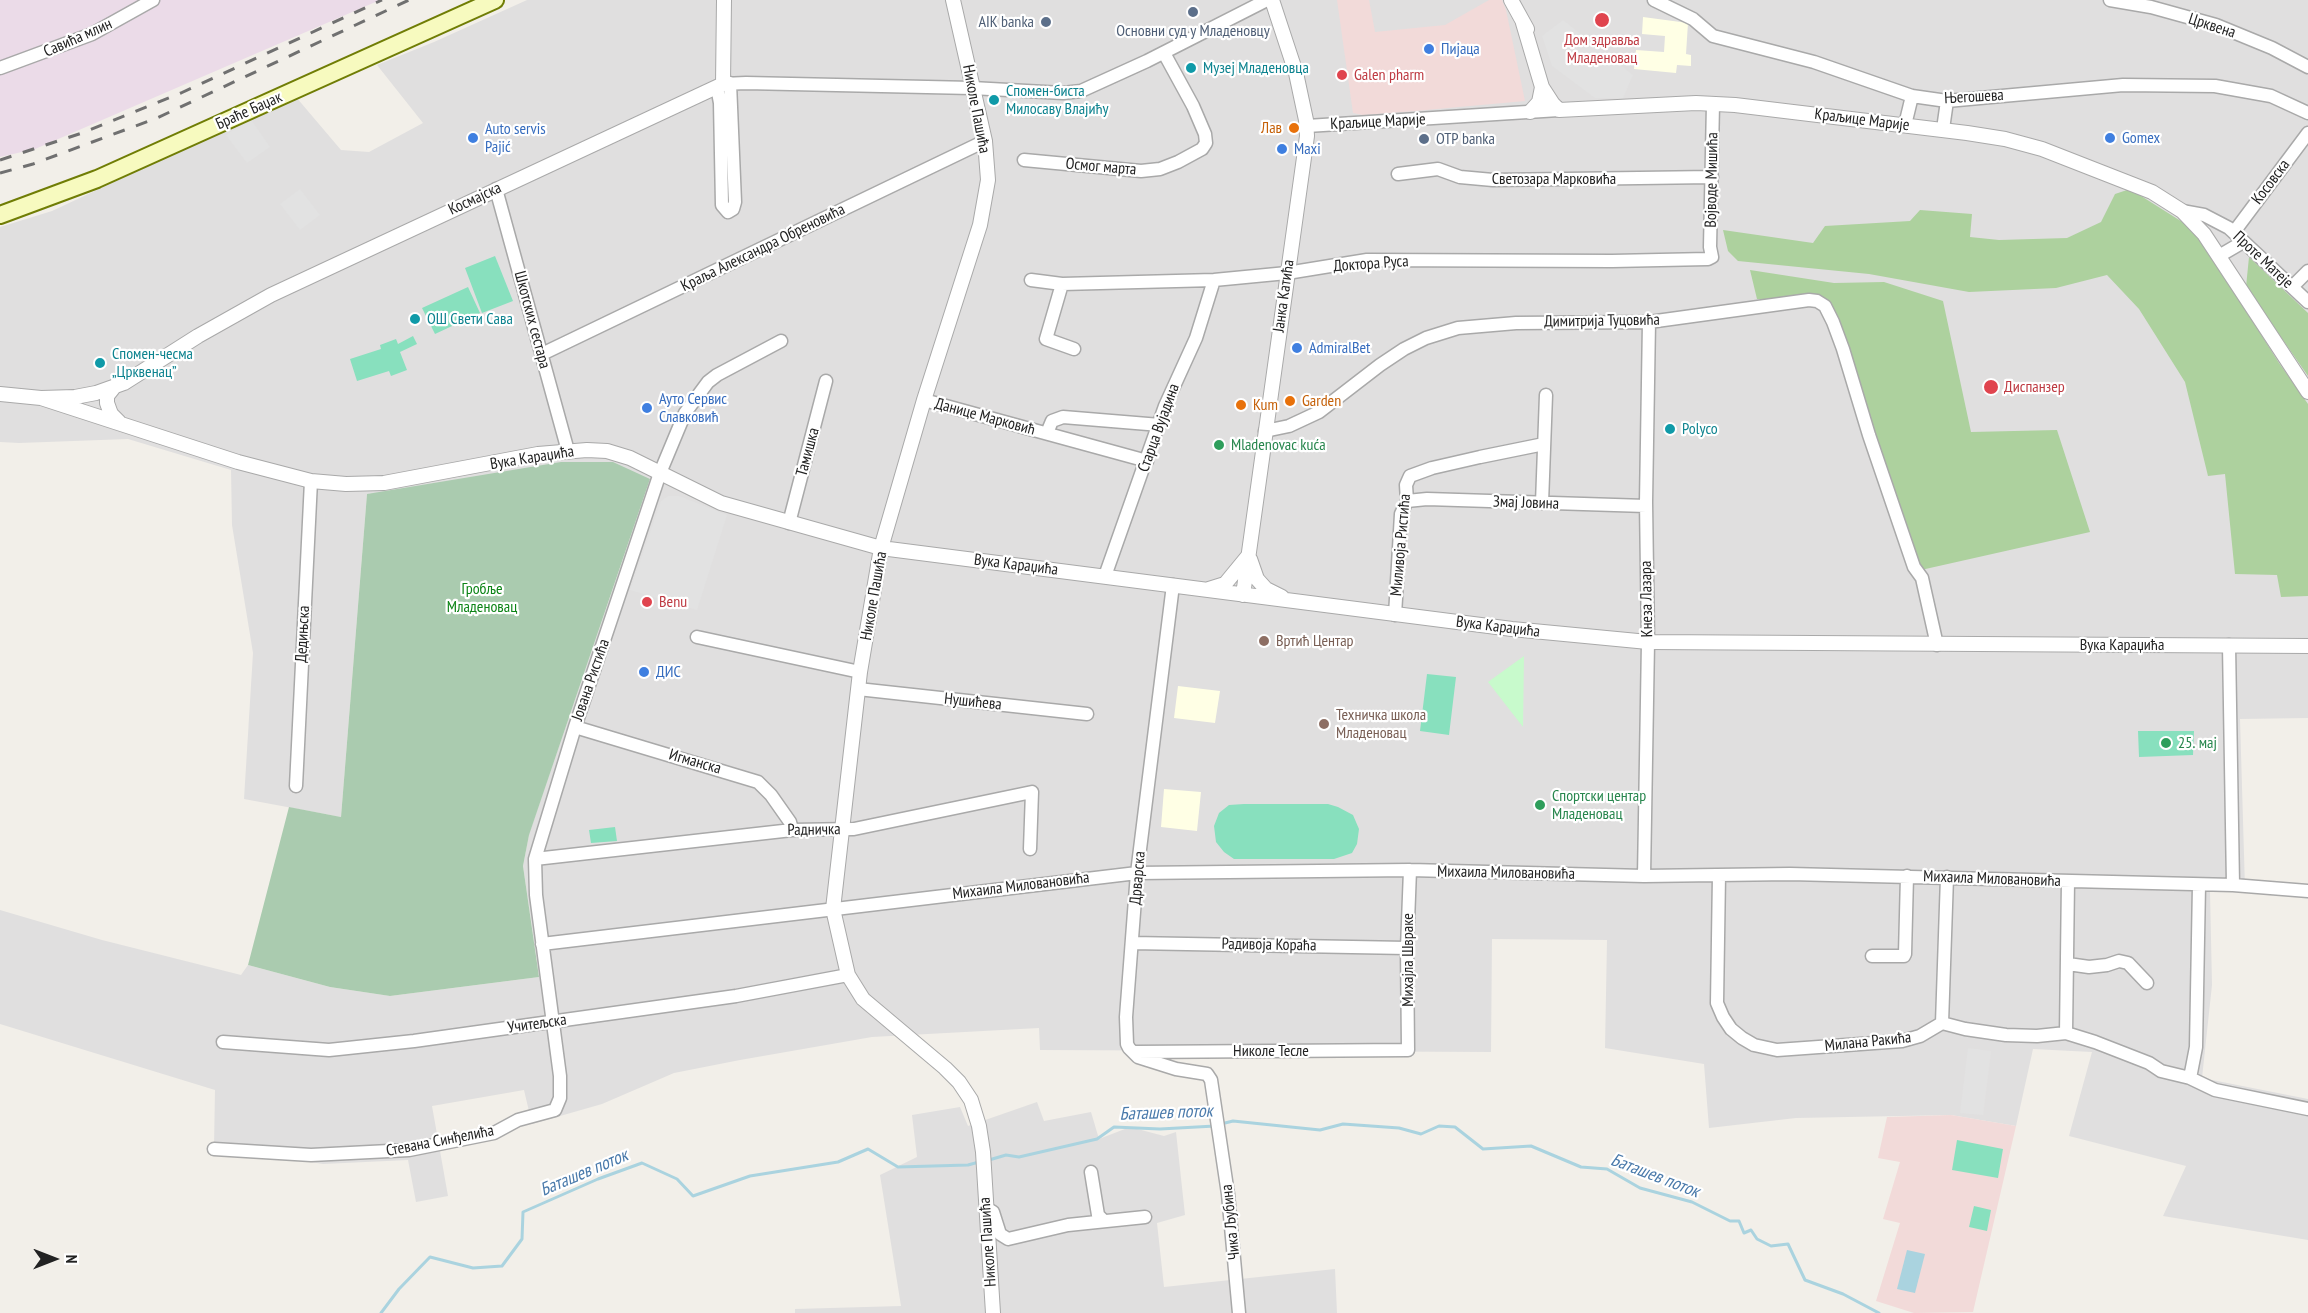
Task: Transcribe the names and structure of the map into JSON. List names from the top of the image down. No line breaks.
{"streets":{"main road":["Браће Баџак"],"street":["Црквена","Савића млин","Његошева","Николе Пашића","Краљице Марије","Осмог марта","Светозара Марковића","Војводе Мишића","Косовска","Космајска","Краља Александра Обреновића","Проте Матеје","Доктора Руса","Јанка Катића","Шкотских сестара","Димитрија Туцовића","Данице Марковић","Старца Вујадина","Тамишка","Вука Караџића","Змај Јовина","Миливоја Ристића","Кнеза Лазара","Дедињска","Јована Ристића","Нушићева","Игманска","Радничка","Михаила Миловановића","Дрварска","Радивоја Кораћа","Михајла Швраке","Учитељска","Милана Ракића","Николе Тесле","Стевана Синђелића","Чика Љубина"]},"crossings":[["Николе Пашића","Космајска"],["Николе Пашића","Краља Александра Обреновића"],["Николе Пашића","Данице Марковић"],["Николе Пашића","Вука Караџића"],["Николе Пашића","Нушићева"],["Николе Пашића","Радничка"],["Николе Пашића","Михаила Миловановића"],["Николе Пашића","Учитељска"],["Краљице Марије","Војводе Мишића"],["Краљице Марије","Проте Матеје"],["Краљице Марије","Јанка Катића"],["Светозара Марковића","Војводе Мишића"],["Војводе Мишића","Доктора Руса"],["Косовска","Проте Матеје"],["Космајска","Шкотских сестара"],["Космајска","Вука Караџића"],["Краља Александра Обреновића","Шкотских сестара"],["Доктора Руса","Јанка Катића"],["Доктора Руса","Старца Вујадина"],["Јанка Катића","Димитрија Туцовића"],["Јанка Катића","Вука Караџића"],["Шкотских сестара","Вука Караџића"],["Димитрија Туцовића","Вука Караџића"],["Димитрија Туцовића","Кнеза Лазара"],["Данице Марковић","Старца Вујадина"],["Старца Вујадина","Вука Караџића"],["Тамишка","Вука Караџића"],["Вука Караџића","Миливоја Ристића"],["Вука Караџића","Кнеза Лазара"],["Вука Караџића","Дедињска"],["Вука Караџића","Јована Ристића"],["Вука Караџића","Дрварска"],["Змај Јовина","Миливоја Ристића"],["Змај Јовина","Кнеза Лазара"],["Кнеза Лазара","Михаила Миловановића"],["Јована Ристића","Игманска"],["Јована Ристића","Радничка"],["Јована Ристића","Михаила Миловановића"],["Јована Ристића","Учитељска"],["Јована Ристића","Стевана Синђелића"],["Игманска","Радничка"],["Михаила Миловановића","Дрварска"],["Михаила Миловановића","Михајла Швраке"],["Михаила Миловановића","Милана Ракића"],["Дрварска","Радивоја Кораћа"],["Дрварска","Николе Тесле"],["Дрварска","Чика Љубина"],["Радивоја Кораћа","Михајла Швраке"],["Михајла Швраке","Николе Тесле"],["Николе Тесле","Чика Љубина"]],"water":["Баташев поток"],"parks":["Гробље Младеновац"],"places":["Основни суд у Младеновцу","Дом здравља Младеновац","AIK banka","Пијаца","Музеј Младеновца","Galen pharm","Спомен-биста Милосаву Влајићу","Лав","Auto servis Pajić","Gomex","OTP banka","Maxi","ОШ Свети Сава","AdmiralBet","Спомен-чесма „Црквенац”","Диспанзер","Garden","Kum","Ауто Сервис Славковић","Polyco","Mladenovac kuća","Benu","Вртић Центар","ДИС","Техничка школа Младеновац","25. мај","Спортски центар Младеновац"],"north":"right"}
